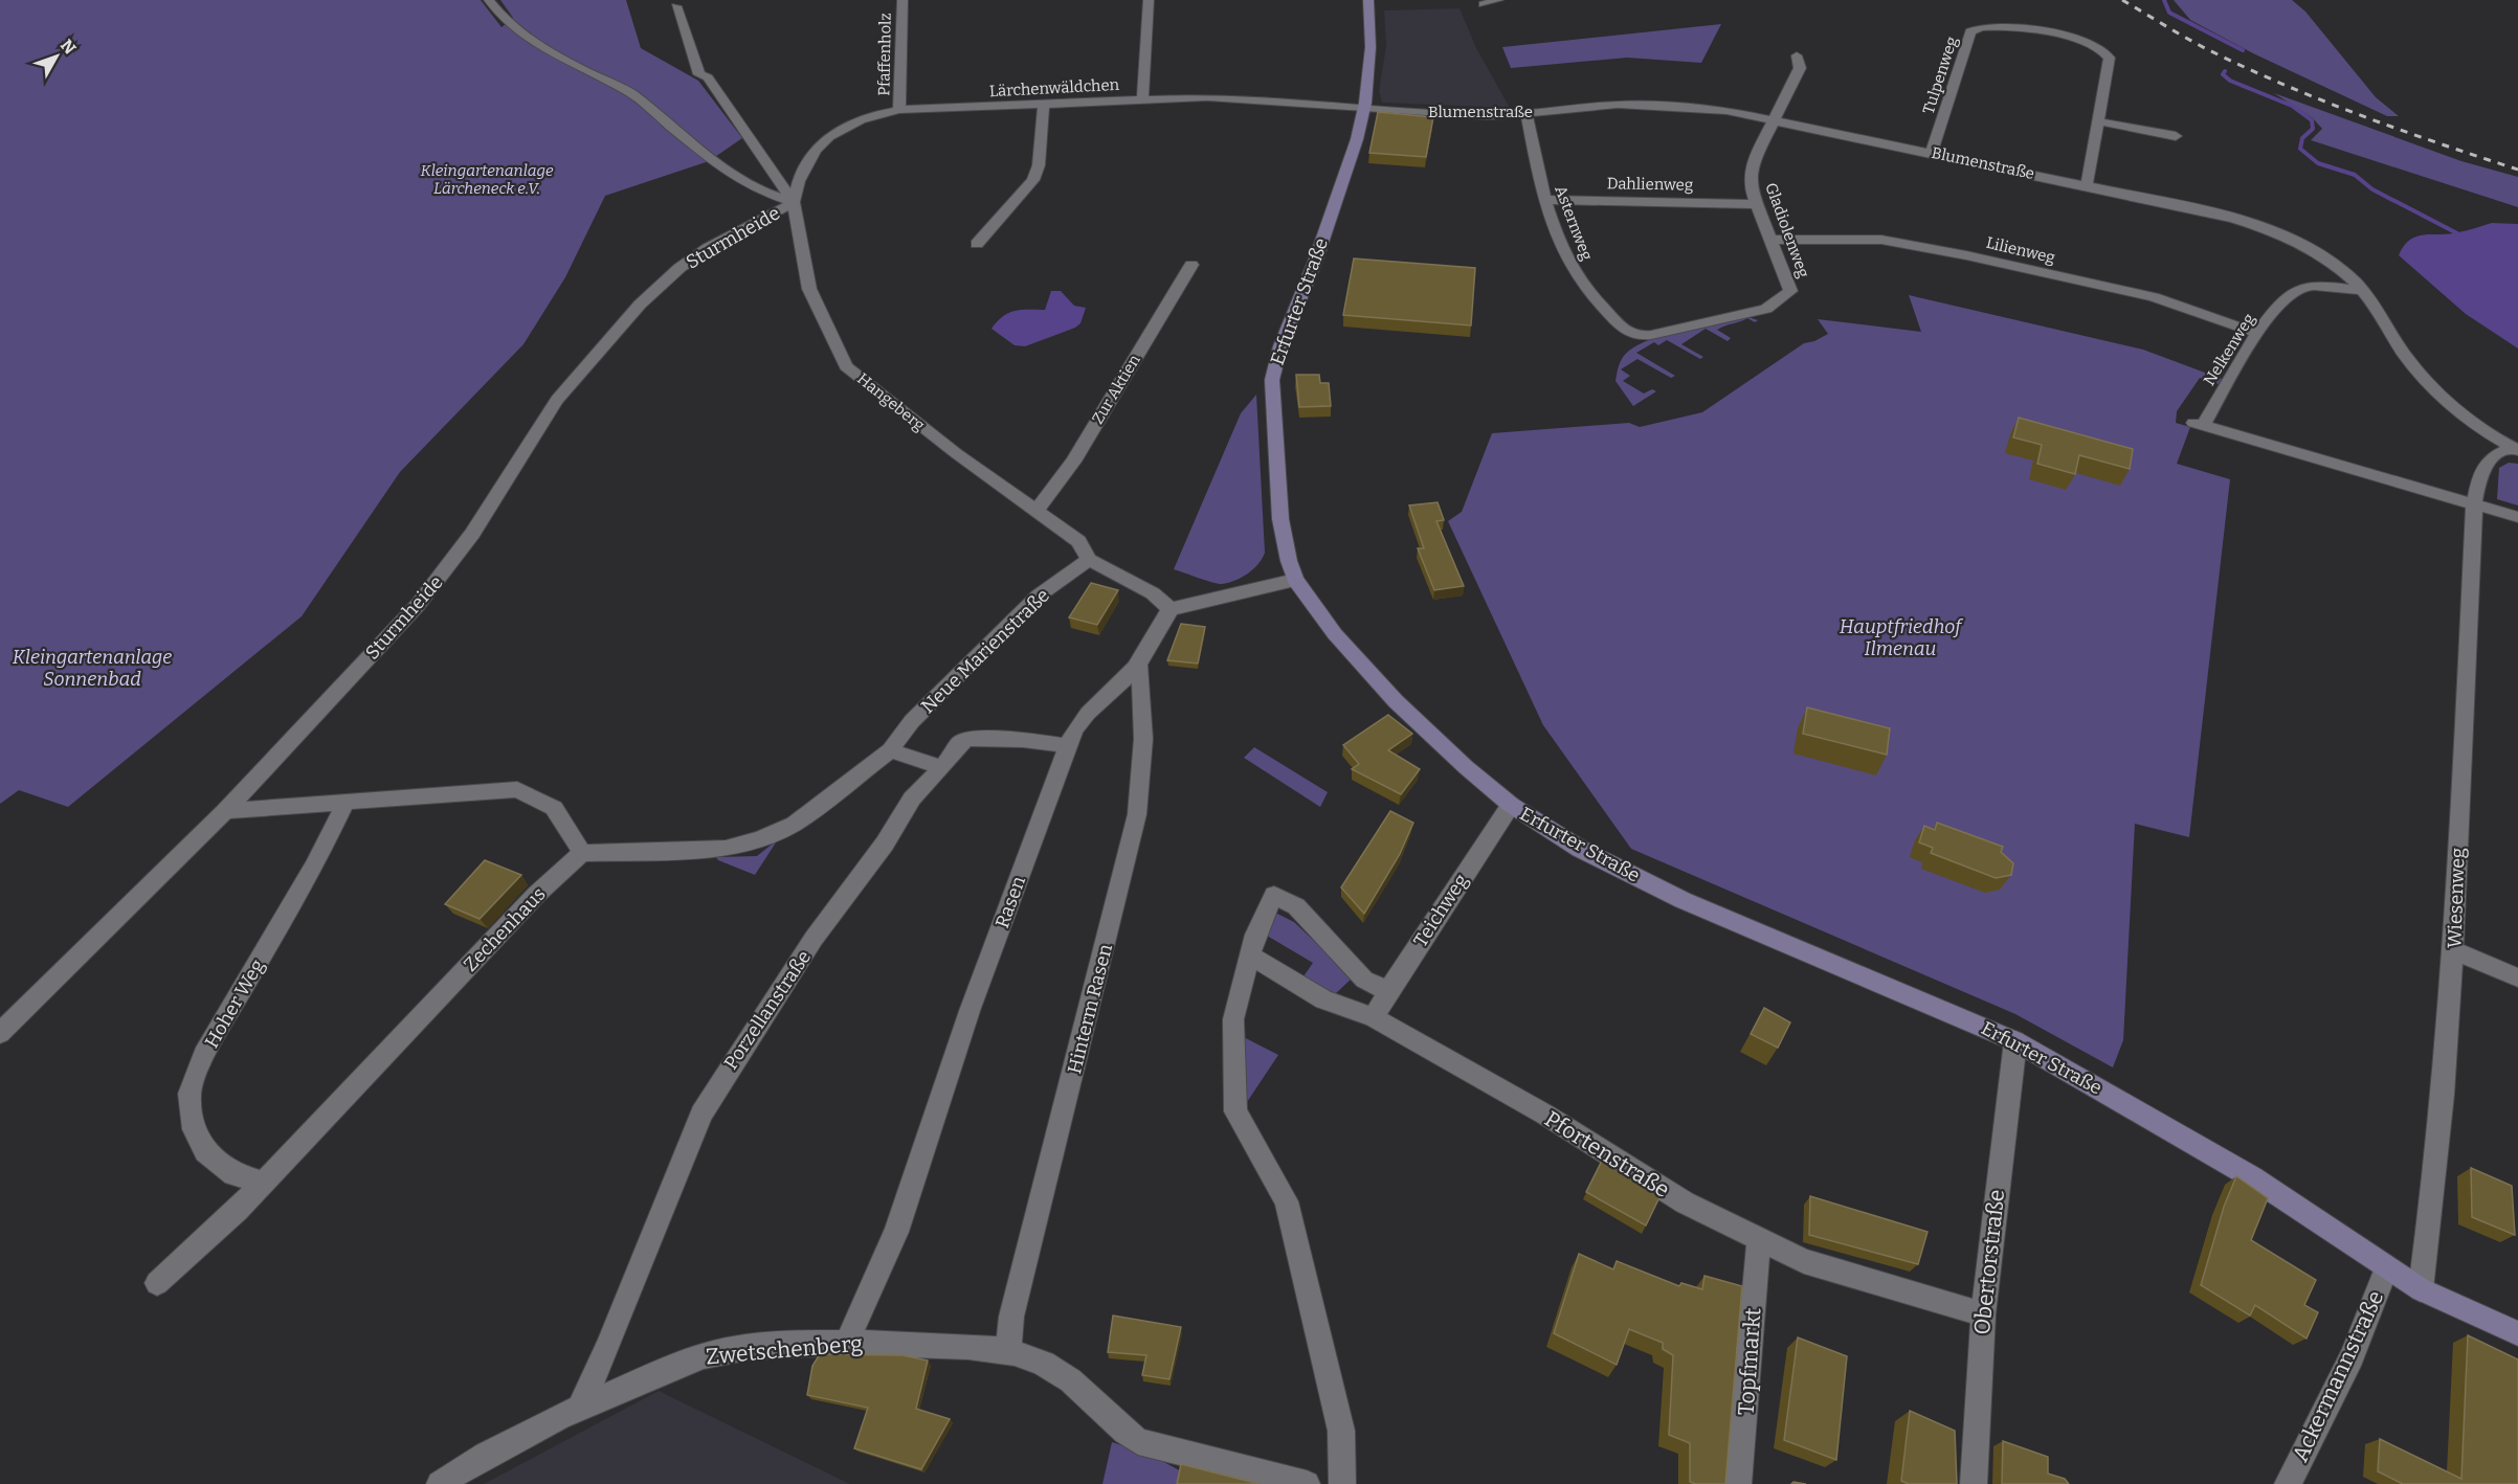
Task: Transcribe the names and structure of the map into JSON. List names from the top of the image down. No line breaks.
{"streets":{"main road":["Erfurter Straße"],"street":["Pfaffenholz","Tulpenweg","Lärchenwäldchen","Blumenstraße","Dahlienweg","Asternweg","Gladiolenweg","Sturmheide","Lilienweg","Nelkenweg","Zur Aktien","Hangeberg","Neue Marienstraße","Wiesenweg","Rasen","Teichweg","Zechenhaus","Hoher Weg","Hinterm Rasen","Porzellanstraße","Pfortenstraße","Obertorstraße","Zwetschenberg","Topfmarkt","Ackermannstraße"]},"crossings":[["Pfaffenholz","Lärchenwäldchen"],["Tulpenweg","Blumenstraße"],["Lärchenwäldchen","Blumenstraße"],["Lärchenwäldchen","Sturmheide"],["Lärchenwäldchen","Erfurter Straße"],["Lärchenwäldchen","Hangeberg"],["Blumenstraße","Asternweg"],["Blumenstraße","Gladiolenweg"],["Blumenstraße","Erfurter Straße"],["Blumenstraße","Nelkenweg"],["Blumenstraße","Wiesenweg"],["Dahlienweg","Asternweg"],["Dahlienweg","Gladiolenweg"],["Asternweg","Gladiolenweg"],["Gladiolenweg","Lilienweg"],["Sturmheide","Hangeberg"],["Lilienweg","Nelkenweg"],["Erfurter Straße","Wiesenweg"],["Erfurter Straße","Teichweg"],["Erfurter Straße","Obertorstraße"],["Erfurter Straße","Ackermannstraße"],["Nelkenweg","Wiesenweg"],["Zur Aktien","Hangeberg"],["Hangeberg","Neue Marienstraße"],["Hangeberg","Rasen"],["Neue Marienstraße","Zechenhaus"],["Rasen","Hinterm Rasen"],["Rasen","Porzellanstraße"],["Rasen","Zwetschenberg"],["Teichweg","Pfortenstraße"],["Zechenhaus","Hoher Weg"],["Hinterm Rasen","Zwetschenberg"],["Porzellanstraße","Zwetschenberg"],["Pfortenstraße","Obertorstraße"],["Pfortenstraße","Topfmarkt"]],"parks":["Kleingartenanlage Lärcheneck e.V.","Hauptfriedhof Ilmenau","Kleingartenanlage Sonnenbad"],"north":"top right"}
